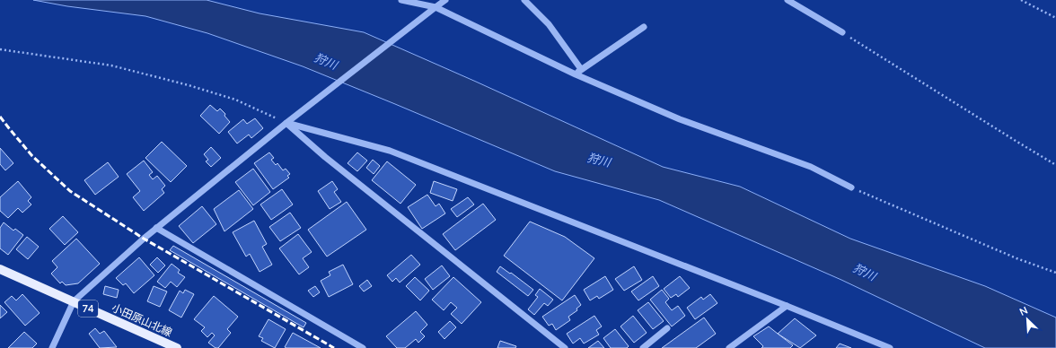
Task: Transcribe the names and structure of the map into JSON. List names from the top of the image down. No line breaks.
{"streets":{"main road":["74","小田原山北線"]},"water":["狩川"],"north":"top left"}
